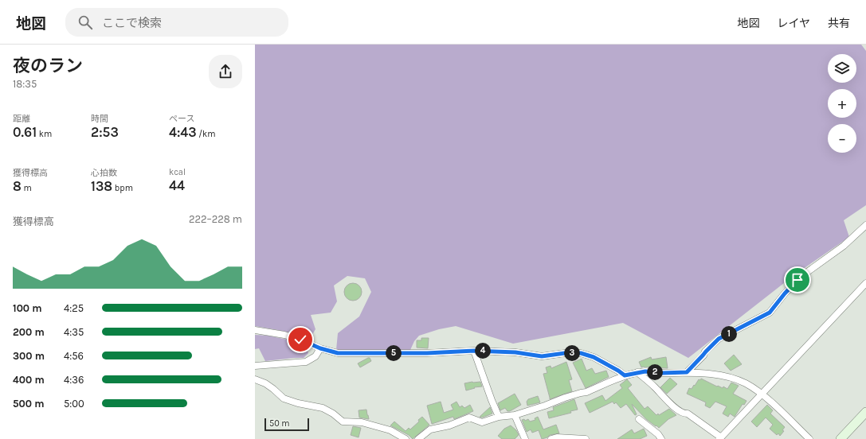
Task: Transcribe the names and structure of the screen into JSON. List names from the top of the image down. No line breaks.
{"scale_bar":"50 m","page":{"header":"地図","search":"ここで検索","nav":["地図","レイヤ","共有"],"heading":["夜のラン","18:35"],"map_buttons":["+","−"],"stats":[["距離","0.61 km"],["時間","2:53"],["ペース","4:43 /km"],["獲得標高","8 m"],["心拍数","138 bpm"],["kcal","44"]],"chart":["獲得標高","222–228 m"],"list":[{"name":"100 m","note":"4:25"},{"name":"200 m","note":"4:35"},{"name":"300 m","note":"4:56"},{"name":"400 m","note":"4:36"},{"name":"500 m","note":"5:00"}],"pins":["1","4","3","5","2"],"scale":"50 m"}}
